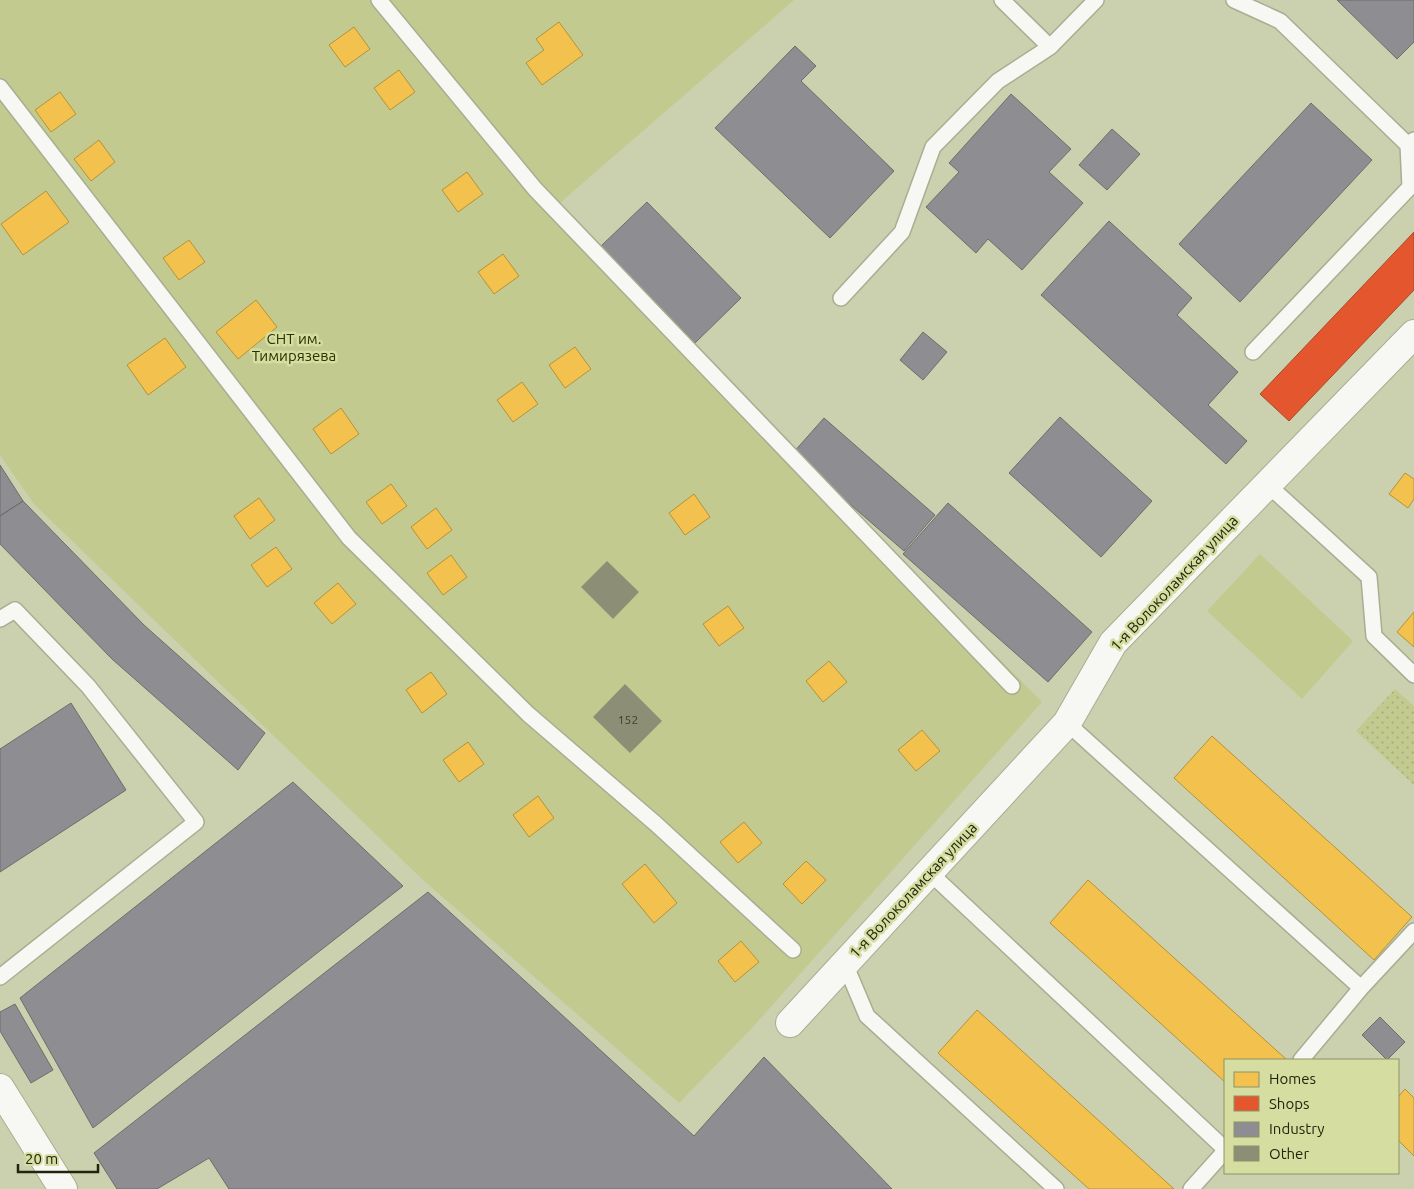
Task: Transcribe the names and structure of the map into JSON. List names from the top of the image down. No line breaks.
{"streets":{"street":["1-я Волоколамская улица"]},"parks":["СНТ им. Тимирязева"],"house_numbers":["152"],"legend":["Homes","Shops","Industry","Other"],"scale_bar":"20 m"}
